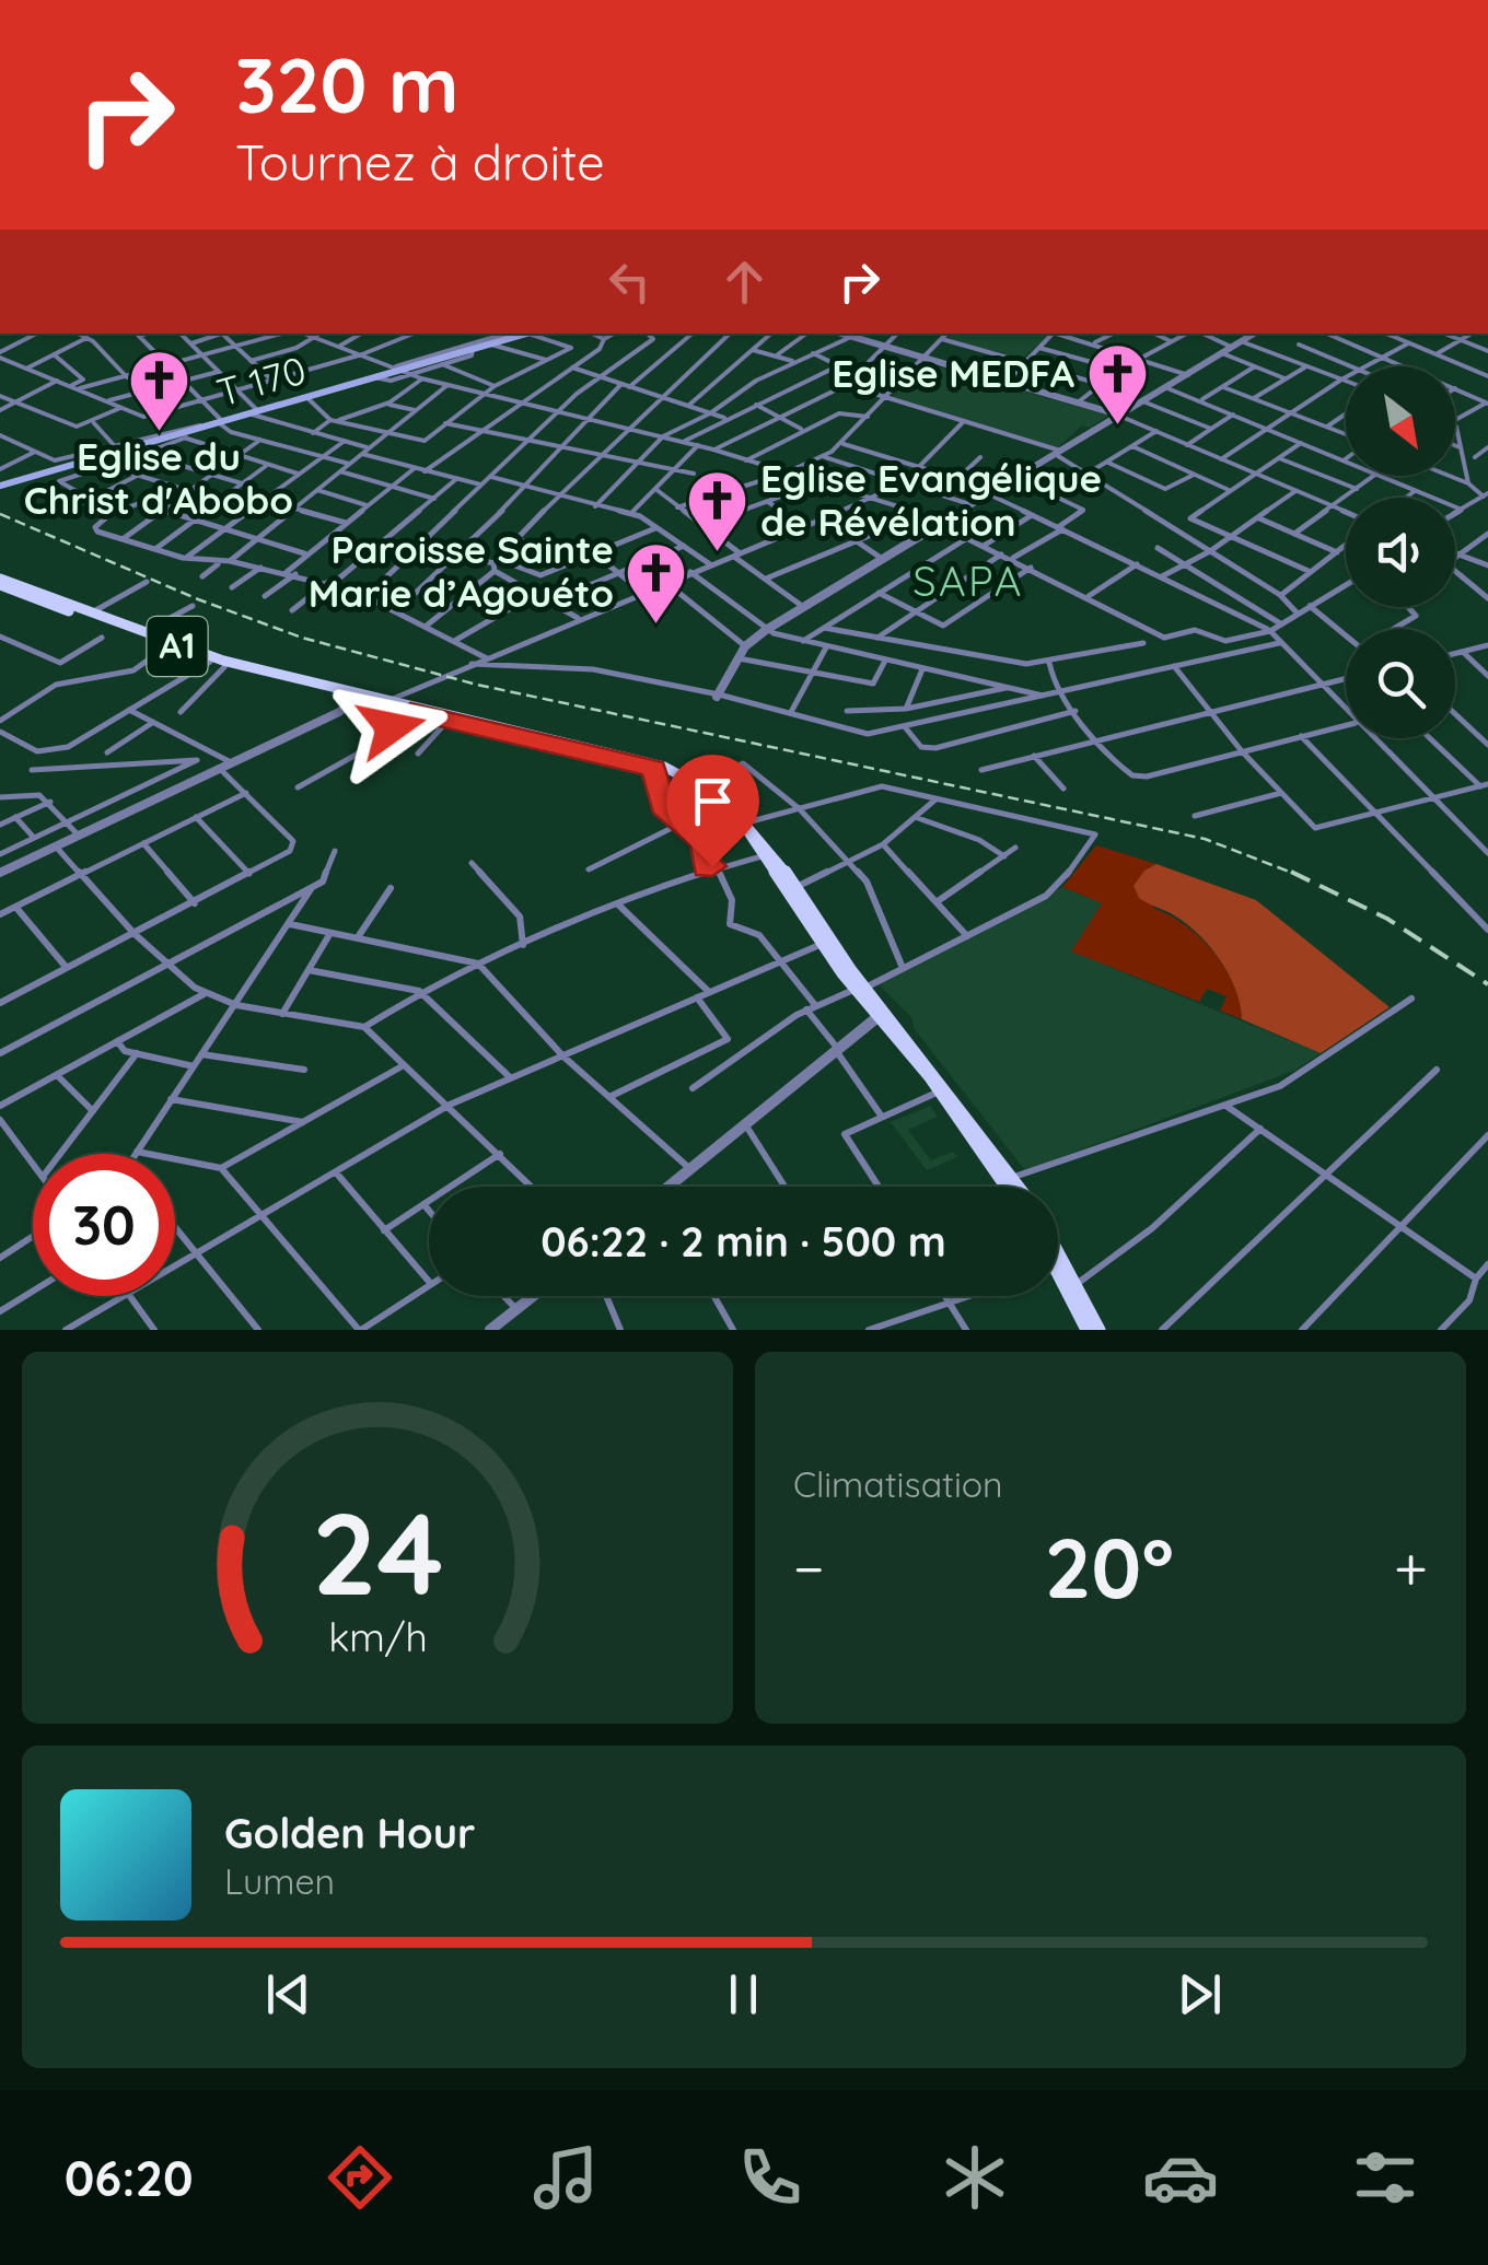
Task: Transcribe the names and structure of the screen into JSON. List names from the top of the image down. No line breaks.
{"streets":{"main road":["T 170","A1"]},"districts":["SAPA"],"places":{"church":["Eglise MEDFA","Eglise du Christ d'Abobo","Eglise Evangélique de Révélation","Paroisse Sainte Marie d’Agouéto"]},"north":"bottom right","page":{"turn":["320 m","Tournez à droite"],"limit":"30","trip":"06:22 · 2 min · 500 m","tile":"Climatisation","heat":["−","20°","+"],"song":["Golden Hour","Lumen"],"tabs":"06:20","gauge":["24","km/h"]}}
